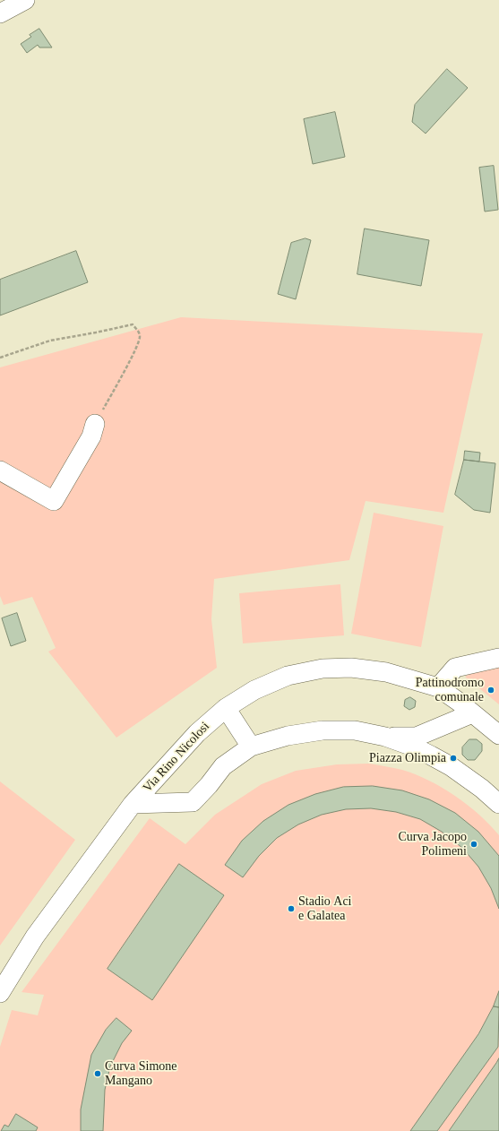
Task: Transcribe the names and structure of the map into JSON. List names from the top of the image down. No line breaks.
{"streets":{"street":["Via Rino Nicolosi"]},"places":["Pattinodromo comunale","Piazza Olimpia","Curva Jacopo Polimeni","Stadio Aci e Galatea","Curva Simone Mangano"]}
